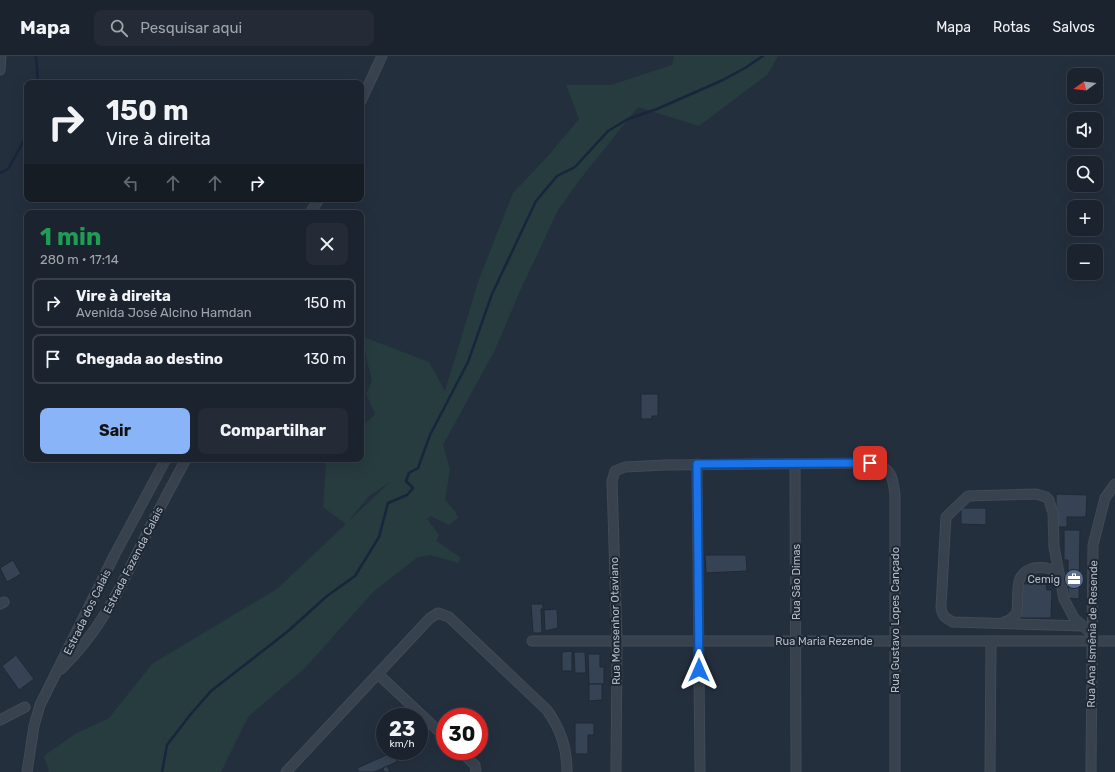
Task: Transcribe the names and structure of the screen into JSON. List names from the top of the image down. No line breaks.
{"streets":{"street":["Estrada Fazenda Calais","Rua São Dimas","Estrada dos Calais","Rua Gustavo Lopes Cançado","Rua Monsenhor Otaviano","Rua Ana Ismênia de Resende","Rua Maria Rezende"]},"crossings":[["Estrada Fazenda Calais","Estrada dos Calais"],["Rua São Dimas","Rua Gustavo Lopes Cançado"],["Rua São Dimas","Rua Maria Rezende"],["Rua Gustavo Lopes Cançado","Rua Maria Rezende"],["Rua Monsenhor Otaviano","Rua Maria Rezende"],["Rua Ana Ismênia de Resende","Rua Maria Rezende"]],"places":{"office":["Cemig"]},"north":"left","page":{"header":"Mapa","search":"Pesquisar aqui","nav":["Mapa","Rotas","Salvos"],"map_buttons":["+","−"],"turn":["150 m","Vire à direita"],"heading":["1 min","280 m · 17:14"],"list":[{"name":"Vire à direita","note":"Avenida José Alcino Hamdan","value":"150 m"},{"name":"Chegada ao destino","value":"130 m"}],"buttons":["Sair","Compartilhar"],"speed":"23 km/h","limit":"30"}}
